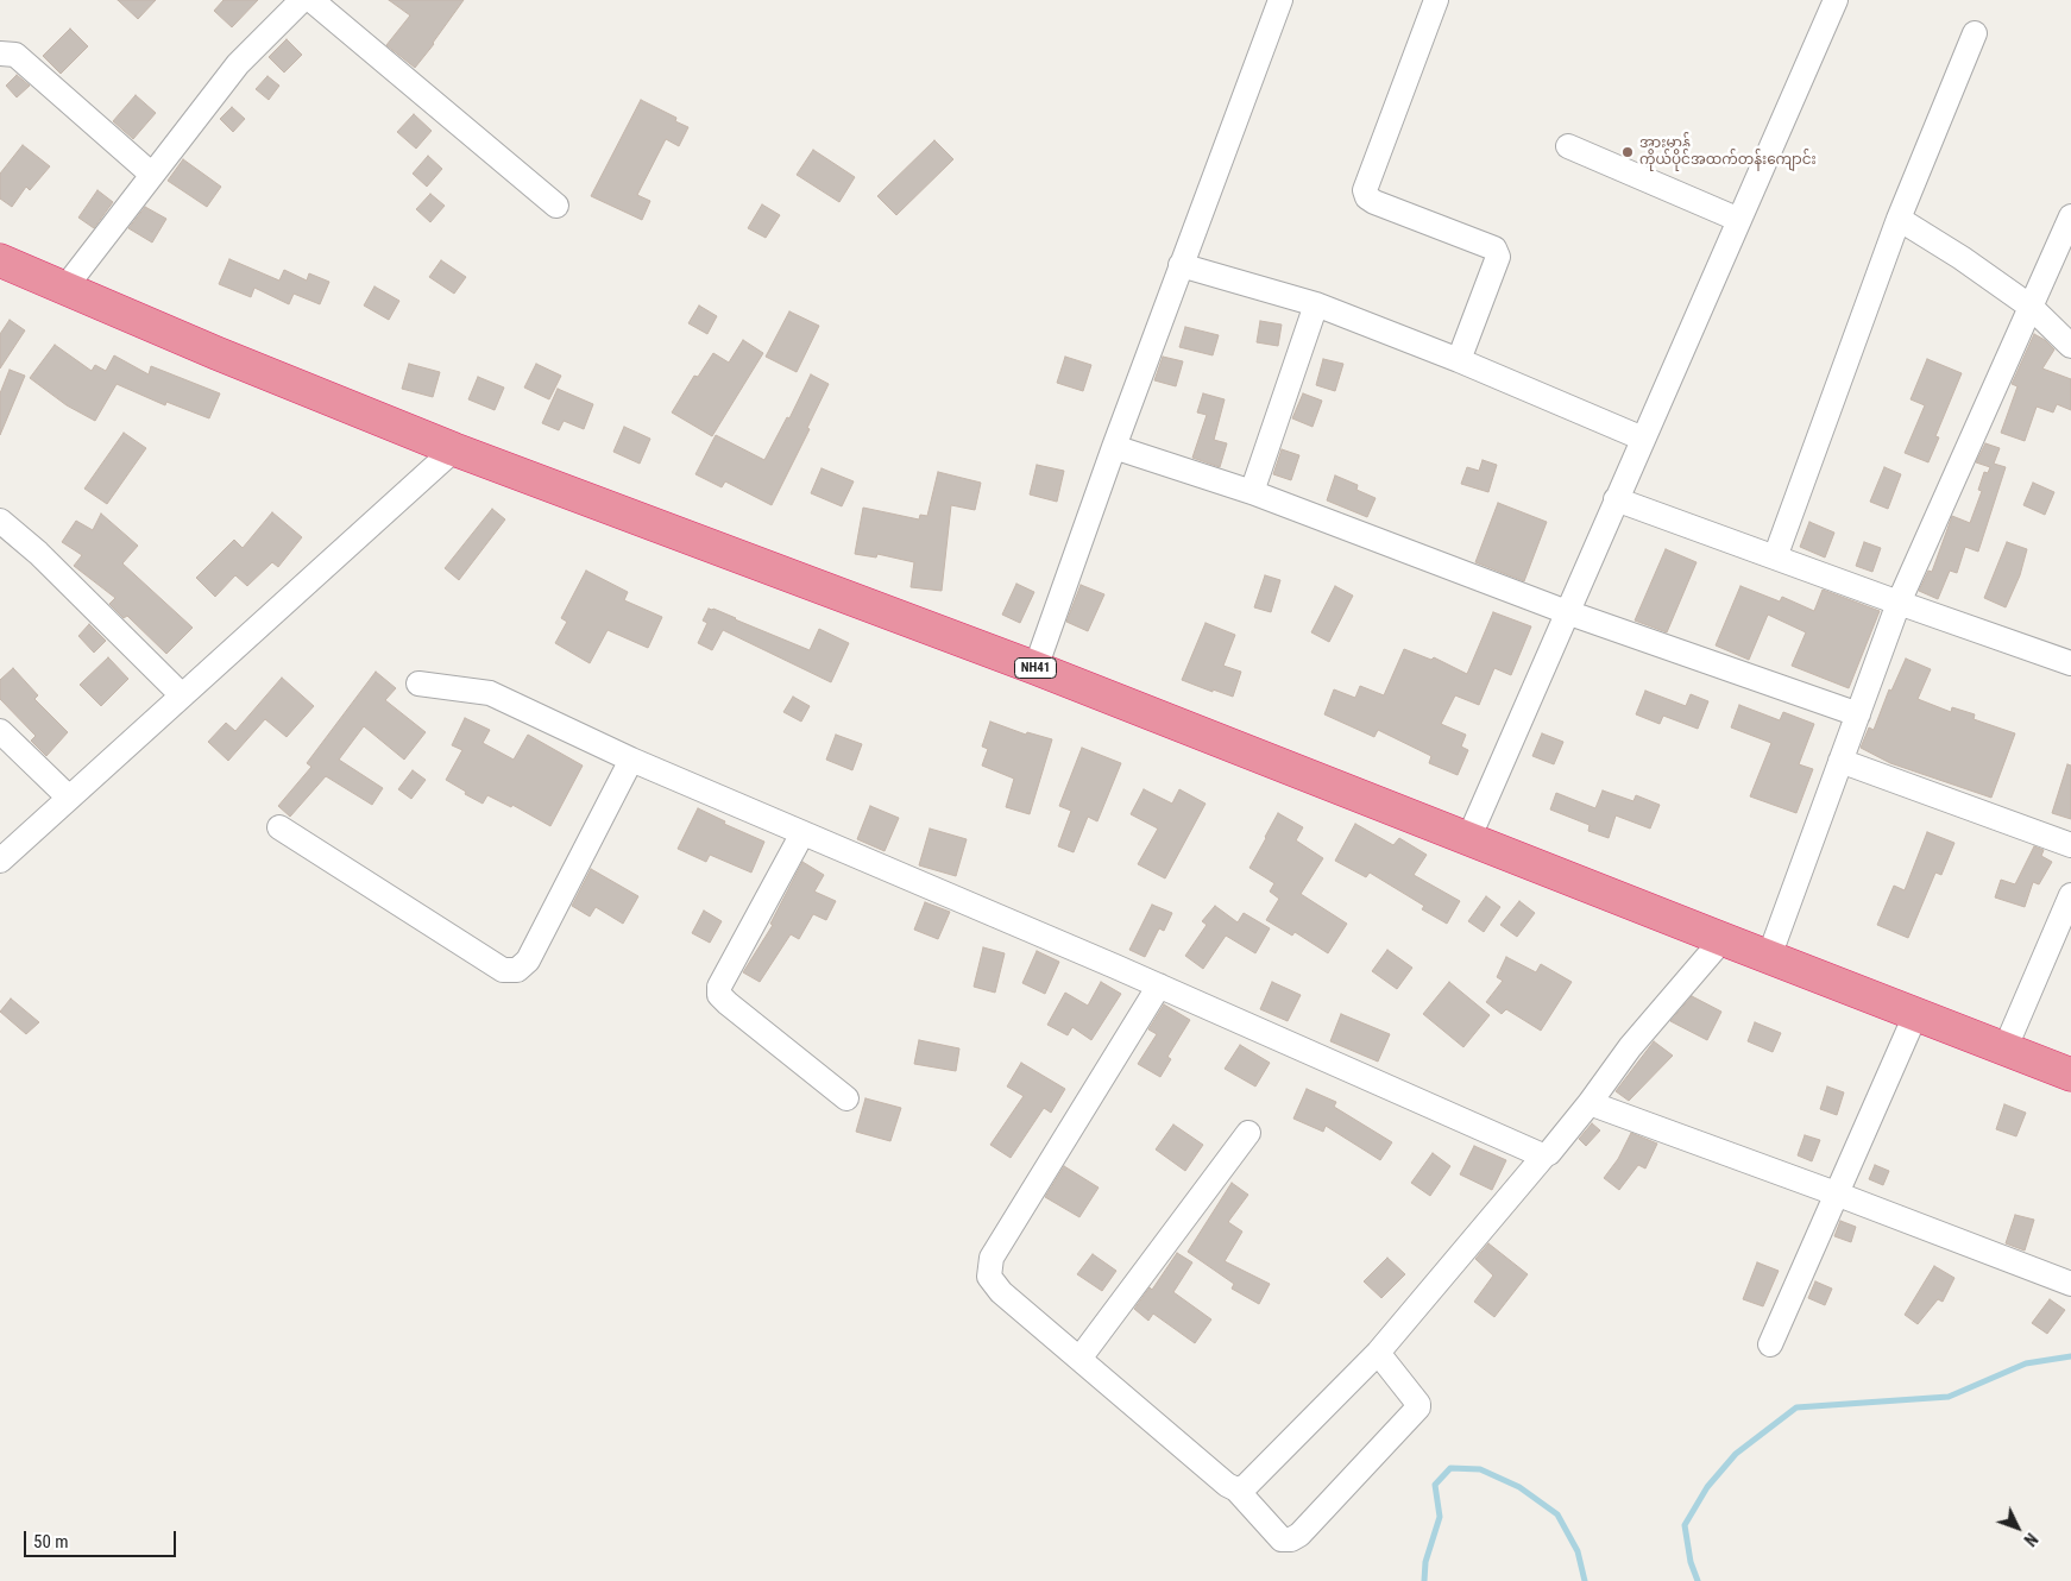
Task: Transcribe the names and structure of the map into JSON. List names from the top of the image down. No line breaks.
{"streets":{"highway":["NH41"]},"places":["အားမာန် ကိုယ်ပိုင်အထက်တန်းကျောင်း"],"scale_bar":"50 m","north":"bottom right"}
